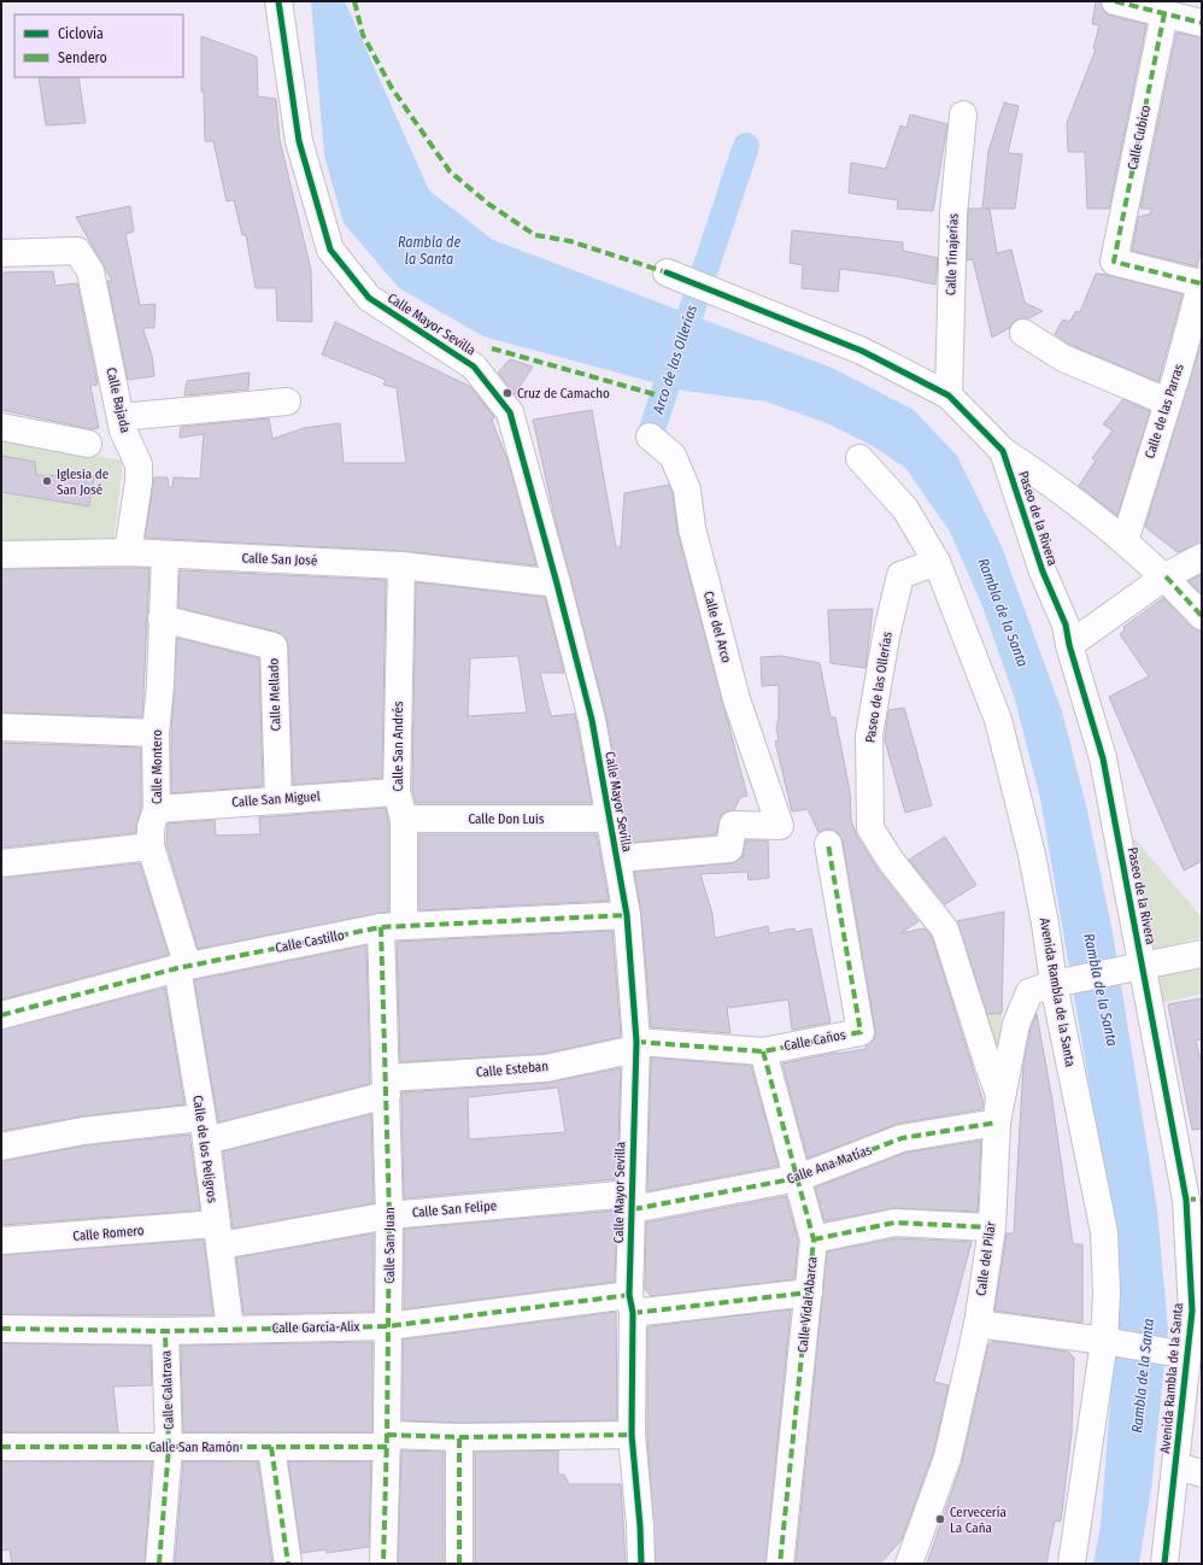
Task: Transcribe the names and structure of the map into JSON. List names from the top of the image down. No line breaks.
{"streets":{"street":["Calle Cubico","Calle Tinajerías","Calle Mayor Sevilla","Calle Bajada","Calle de las Parras","Paseo de la Rivera","Calle San José","Calle del Arco","Paseo de las Ollerías","Calle Mellado","Calle San Andrés","Calle Montero","Calle San Miguel","Calle Don Luis","Calle Castillo","Avenida Rambla de la Santa","Calle Caños","Calle Esteban","Calle de los Peligros","Calle Ana Matías","Calle San Felipe","Calle Romero","Calle San Juan","Calle del Pilar","Calle Vidal Abarca","Calle García-Alix","Calle Calatrava","Calle San Ramón"]},"crossings":[["Calle Cubico","Calle de las Parras"],["Calle Tinajerías","Paseo de la Rivera"],["Calle Mayor Sevilla","Calle San José"],["Calle Mayor Sevilla","Calle del Arco"],["Calle Mayor Sevilla","Calle Don Luis"],["Calle Mayor Sevilla","Calle Castillo"],["Calle Mayor Sevilla","Calle Caños"],["Calle Mayor Sevilla","Calle Esteban"],["Calle Mayor Sevilla","Calle Ana Matías"],["Calle Mayor Sevilla","Calle San Felipe"],["Calle Mayor Sevilla","Calle García-Alix"],["Calle Mayor Sevilla","Calle San Ramón"],["Calle Bajada","Calle San José"],["Paseo de la Rivera","Avenida Rambla de la Santa"],["Paseo de la Rivera","Calle del Pilar"],["Calle San José","Calle San Andrés"],["Calle San José","Calle Montero"],["Paseo de las Ollerías","Avenida Rambla de la Santa"],["Paseo de las Ollerías","Calle Ana Matías"],["Paseo de las Ollerías","Calle del Pilar"],["Calle Mellado","Calle Montero"],["Calle Mellado","Calle San Miguel"],["Calle San Andrés","Calle San Miguel"],["Calle San Andrés","Calle Don Luis"],["Calle San Andrés","Calle Castillo"],["Calle San Andrés","Calle San Juan"],["Calle Montero","Calle San Miguel"],["Calle Montero","Calle Castillo"],["Calle Montero","Calle de los Peligros"],["Calle Castillo","Calle de los Peligros"],["Calle Castillo","Calle San Juan"],["Avenida Rambla de la Santa","Calle del Pilar"],["Calle Caños","Calle Esteban"],["Calle Caños","Calle Vidal Abarca"],["Calle Esteban","Calle de los Peligros"],["Calle Esteban","Calle San Juan"],["Calle de los Peligros","Calle San Felipe"],["Calle de los Peligros","Calle Romero"],["Calle de los Peligros","Calle García-Alix"],["Calle Ana Matías","Calle San Felipe"],["Calle Ana Matías","Calle del Pilar"],["Calle Ana Matías","Calle Vidal Abarca"],["Calle San Felipe","Calle Romero"],["Calle San Felipe","Calle San Juan"],["Calle San Juan","Calle García-Alix"],["Calle San Juan","Calle San Ramón"],["Calle Vidal Abarca","Calle García-Alix"],["Calle García-Alix","Calle Calatrava"],["Calle Calatrava","Calle San Ramón"]],"water":["Rambla de la Santa","Arco de las Ollerías"],"places":["Cruz de Camacho","Iglesia de San José","Cervecería La Caña"],"legend":["Ciclovía","Sendero"]}
